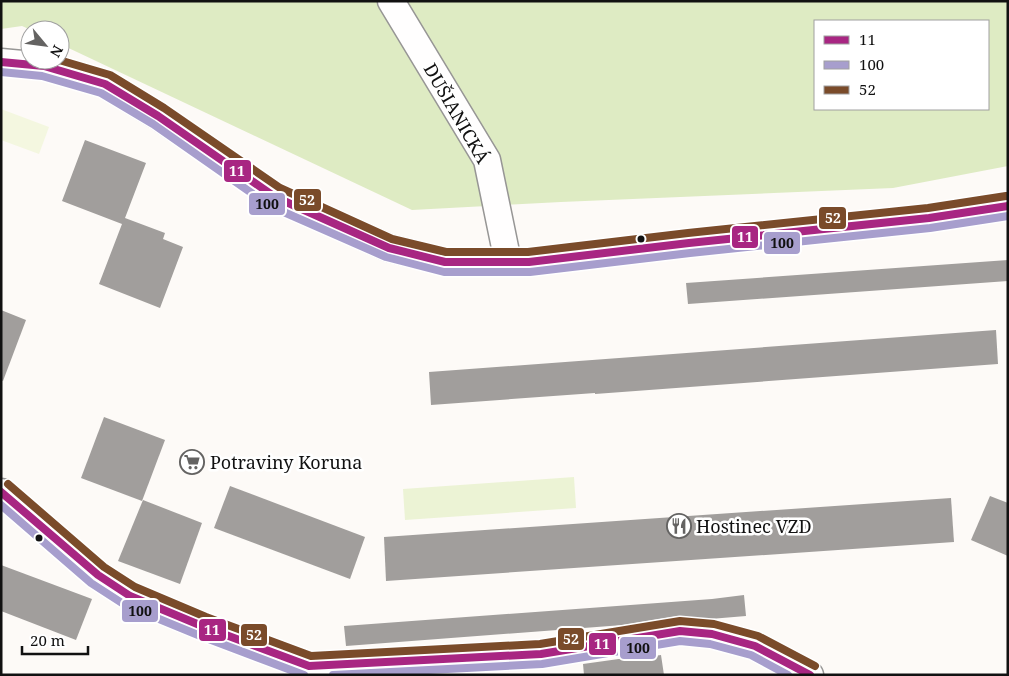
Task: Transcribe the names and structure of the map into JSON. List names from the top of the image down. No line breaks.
{"streets":{"street":["DUŠIANICKÁ"]},"places":{"supermarket":["Potraviny Koruna"],"restaurant":["Hostinec VZD"]},"lines":["transit line 11","transit line 52","transit line 100"],"legend":["11","100","52"],"scale_bar":"20 m","north":"bottom right"}
